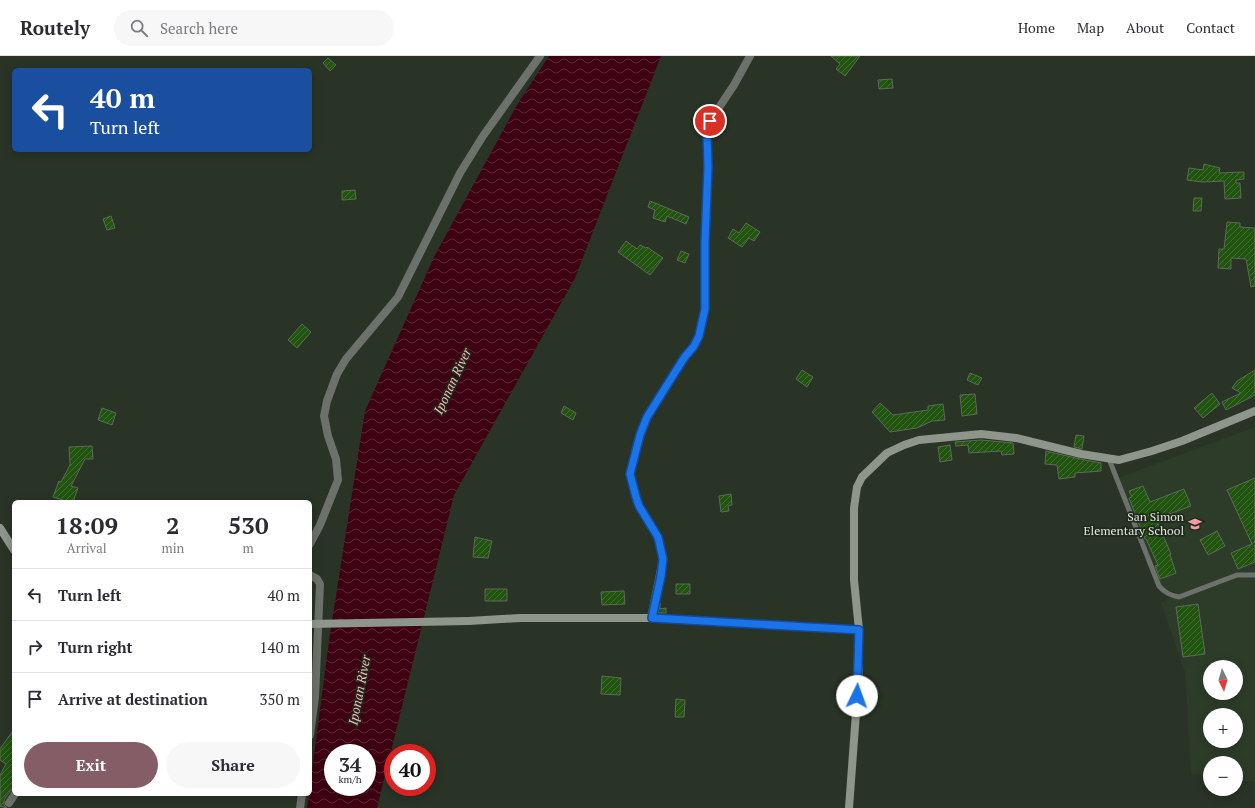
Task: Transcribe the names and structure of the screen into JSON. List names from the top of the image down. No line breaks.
{"water":["Iponan River"],"places":{"school or university":["San Simon Elementary School"]},"north":"bottom","page":{"header":"Routely","search":"Search here","nav":["Home","Map","About","Contact"],"turn":["40 m","Turn left"],"eta":["18:09","Arrival","2","min","530","m"],"list":[{"name":"Turn left","value":"40 m"},{"name":"Turn right","value":"140 m"},{"name":"Arrive at destination","value":"350 m"}],"map_buttons":["+","−"],"buttons":["Exit","Share"],"speed":"34 km/h","limit":"40"}}
